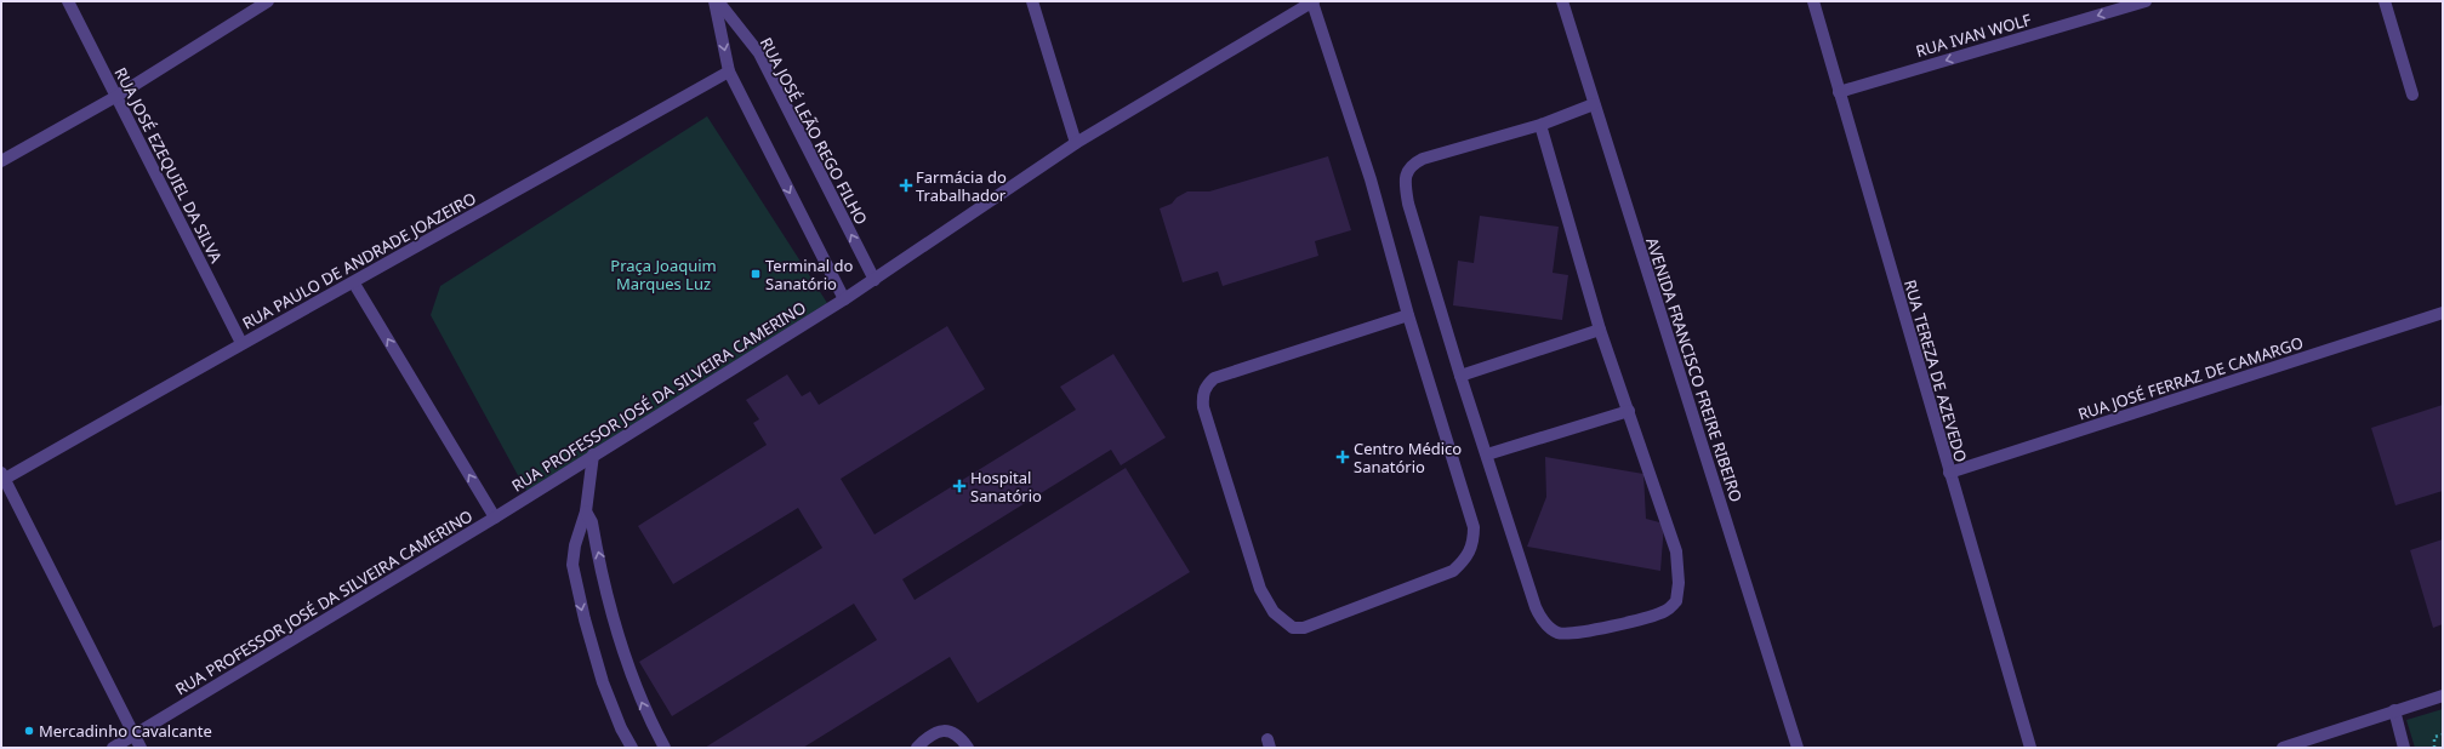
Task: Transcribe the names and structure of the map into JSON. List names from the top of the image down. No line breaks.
{"streets":{"street":["RUA IVAN WOLF","RUA JOSÉ LEÃO REGO FILHO","RUA JOSÉ EZEQUIEL DA SILVA","RUA PAULO DE ANDRADE JOAZEIRO","AVENIDA FRANCISCO FREIRE RIBEIRO","RUA TEREZA DE AZEVEDO","RUA JOSÉ FERRAZ DE CAMARGO","RUA PROFESSOR JOSÉ DA SILVEIRA CAMERINO"]},"crossings":[["RUA IVAN WOLF","RUA TEREZA DE AZEVEDO"],["RUA JOSÉ LEÃO REGO FILHO","RUA PROFESSOR JOSÉ DA SILVEIRA CAMERINO"],["RUA JOSÉ EZEQUIEL DA SILVA","RUA PAULO DE ANDRADE JOAZEIRO"],["RUA TEREZA DE AZEVEDO","RUA JOSÉ FERRAZ DE CAMARGO"]],"one_way":["RUA IVAN WOLF"],"parks":["Praça Joaquim Marques Luz"],"places":{"health":["Farmácia do Trabalhador","Centro Médico Sanatório","Hospital Sanatório"],"transit":["Terminal do Sanatório"],"other":["Mercadinho Cavalcante"]}}
